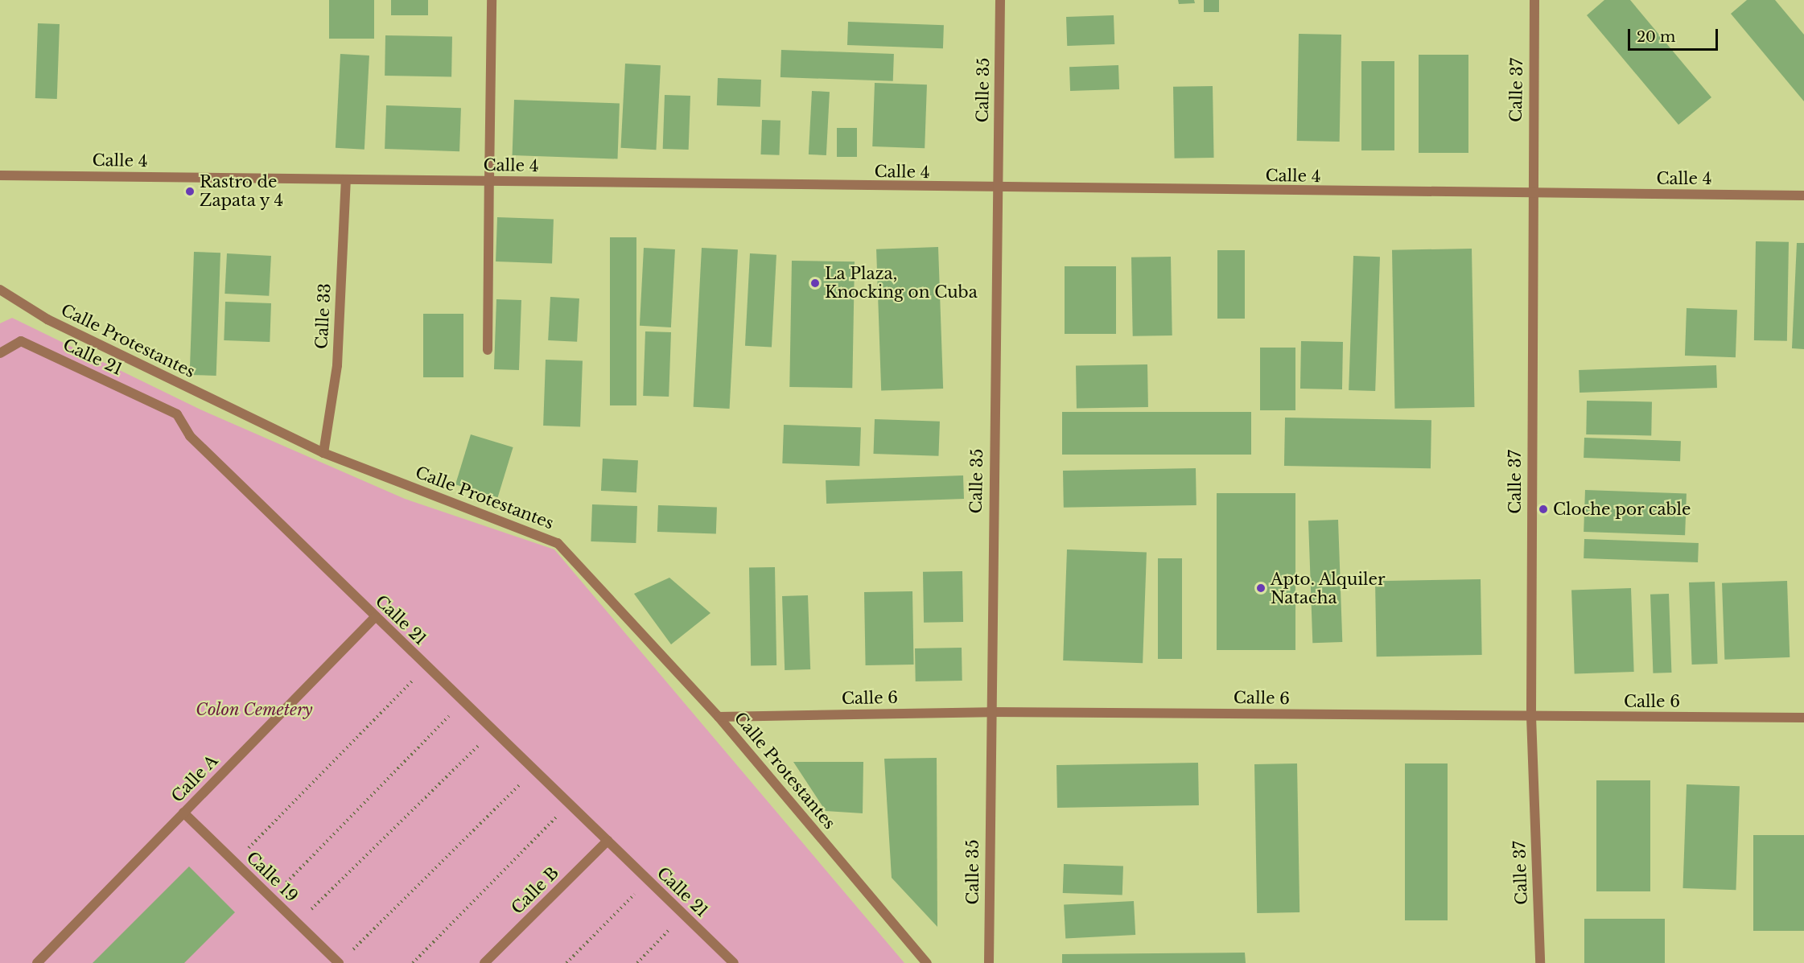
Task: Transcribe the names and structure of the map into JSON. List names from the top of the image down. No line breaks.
{"streets":{"street":["Calle 35","Calle 37","Calle 4","Calle 33","Calle Protestantes","Calle 21","Calle 6","Calle A","Calle 19","Calle B"]},"crossings":[["Calle 35","Calle 4"],["Calle 35","Calle 6"],["Calle 37","Calle 4"],["Calle 37","Calle 6"],["Calle 4","Calle 33"],["Calle 33","Calle Protestantes"],["Calle Protestantes","Calle 6"],["Calle 21","Calle A"],["Calle 21","Calle B"],["Calle A","Calle 19"]],"parks":["Colon Cemetery"],"places":["Rastro de Zapata y 4","La Plaza, Knocking on Cuba","Cloche por cable","Apto. Alquiler Natacha"],"scale_bar":"20 m"}
